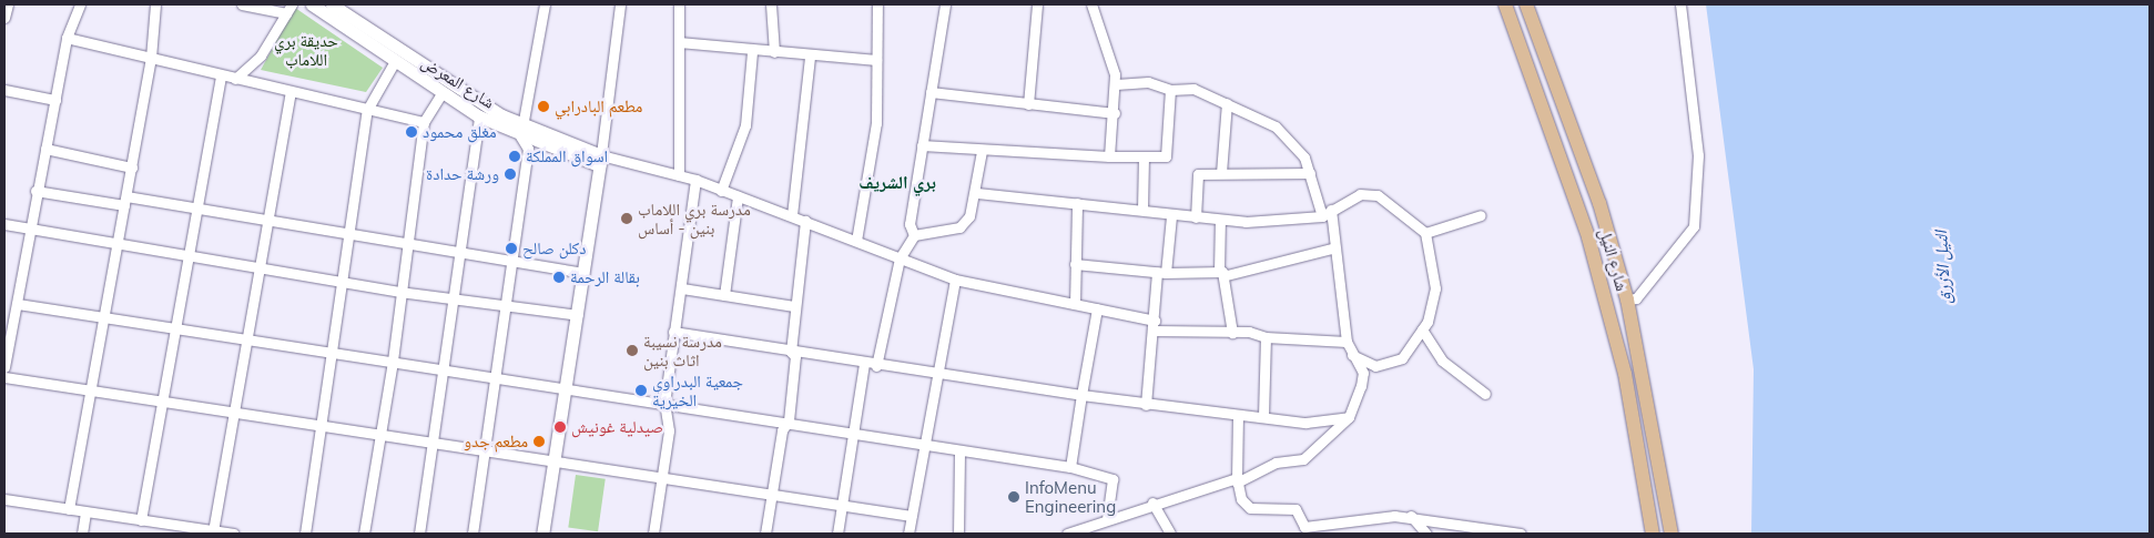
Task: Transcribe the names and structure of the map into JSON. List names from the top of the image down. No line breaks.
{"streets":{"main road":["شارع المعرض","شارع النيل"]},"districts":["بري الشريف"],"water":["النيل الأزرق"],"parks":["حديقة بري اللاماب"],"places":["مطعم البادرابي","مغلق محمود","اسواق المملكة","ورشة حدادة","مدرسة بري اللاماب بنين - أساس","دكلن صالح","بقالة الرحمة","مدرسة نسيبة اثاث بنين","جمعية البدراوي الخيرية","صيدلية غونيش","مطعم جدو","InfoMenu Engineering"]}
